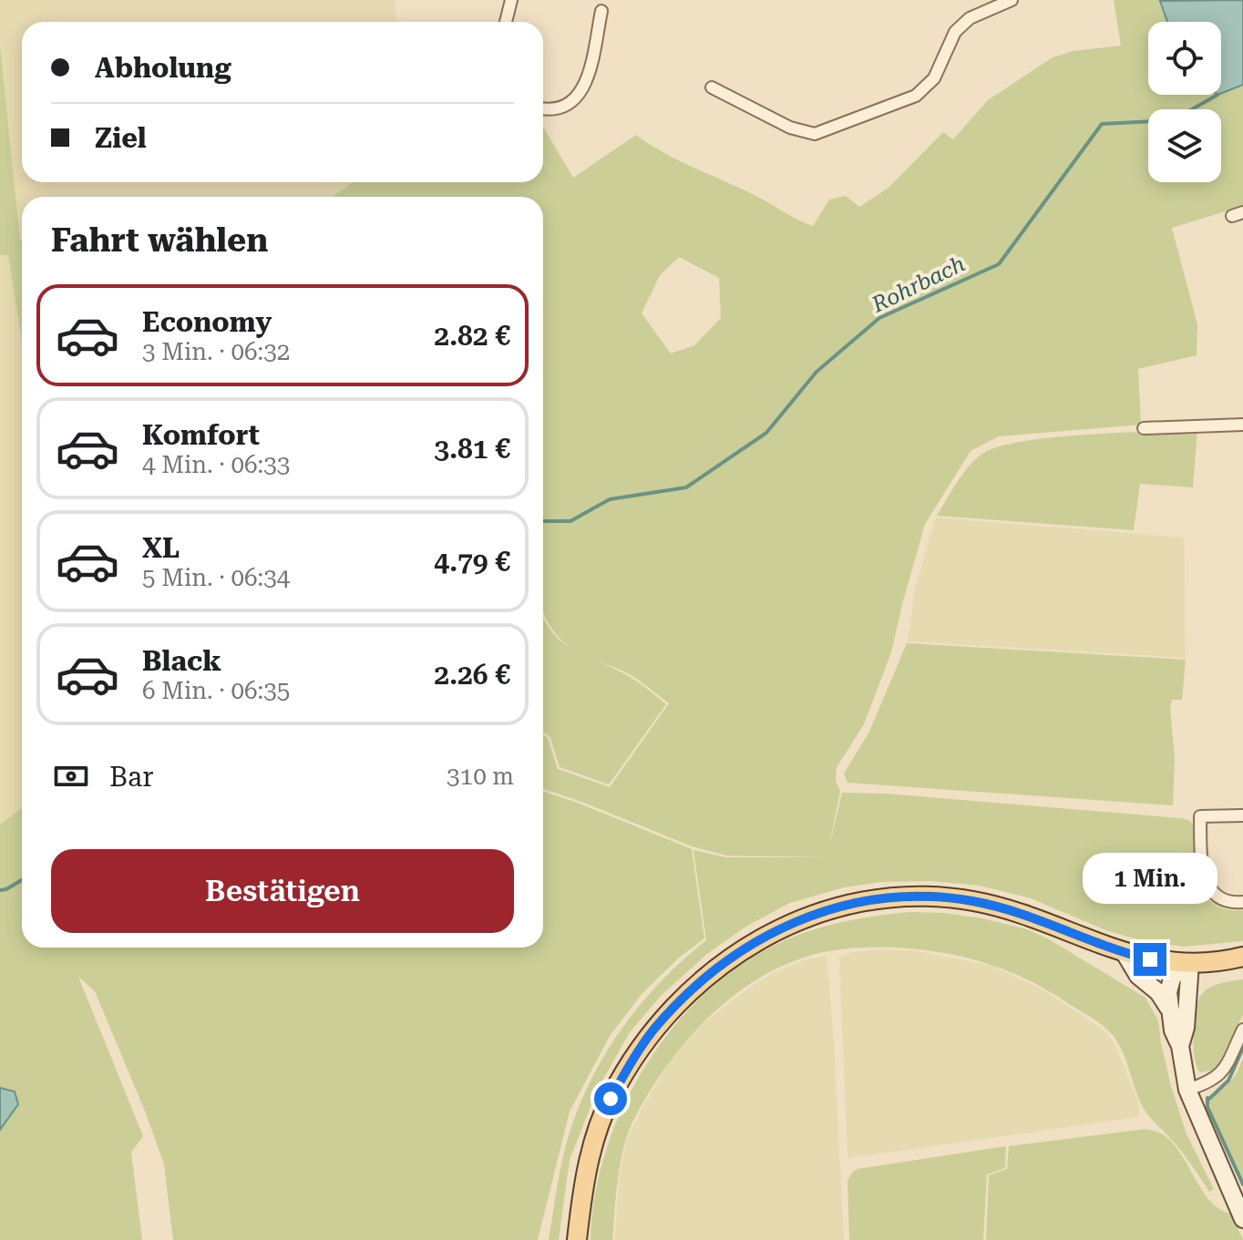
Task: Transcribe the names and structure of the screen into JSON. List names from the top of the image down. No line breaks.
{"water":["Rohrbach"],"page":{"banner":["Abholung","Ziel"],"heading":"Fahrt wählen","list":[{"name":"Economy","note":"3 Min. · 06:32","value":"2.82 €"},{"name":"Komfort","note":"4 Min. · 06:33","value":"3.81 €"},{"name":"XL","note":"5 Min. · 06:34","value":"4.79 €"},{"name":"Black","note":"6 Min. · 06:35","value":"2.26 €"}],"pay":["Bar","310 m"],"buttons":"Bestätigen","bubble":"1 Min."}}
